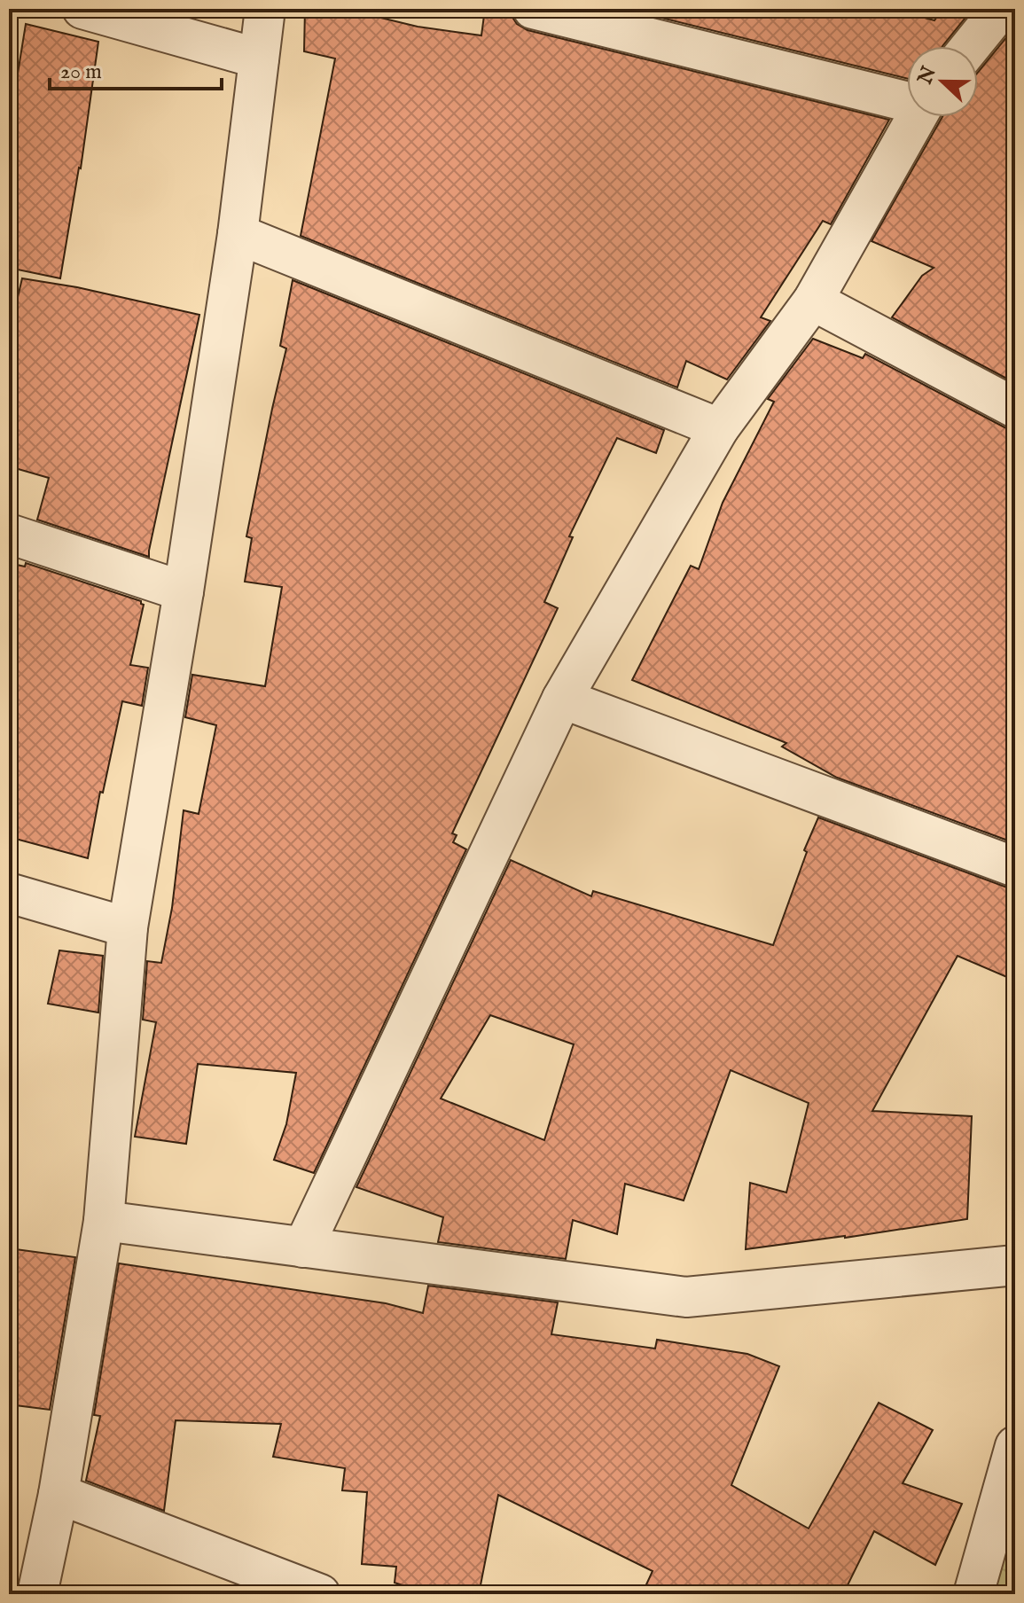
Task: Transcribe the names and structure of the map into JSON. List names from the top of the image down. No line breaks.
{"scale_bar":"20 m","north":"left"}
